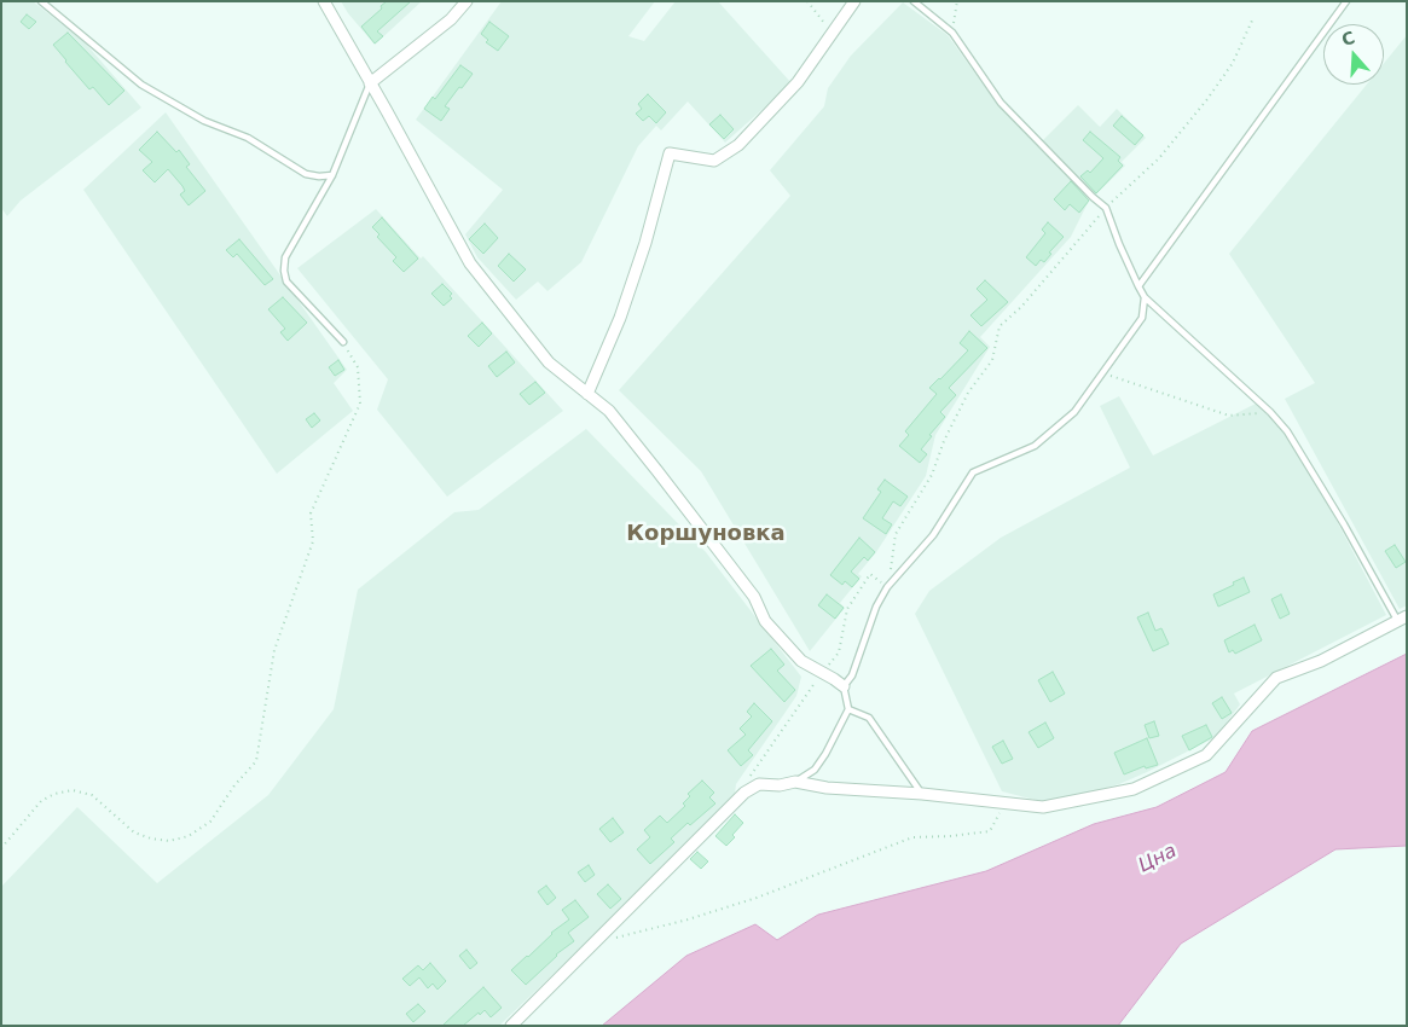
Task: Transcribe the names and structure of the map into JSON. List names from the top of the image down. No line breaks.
{"districts":["Коршуновка"],"water":["Цна"],"north":"top"}
